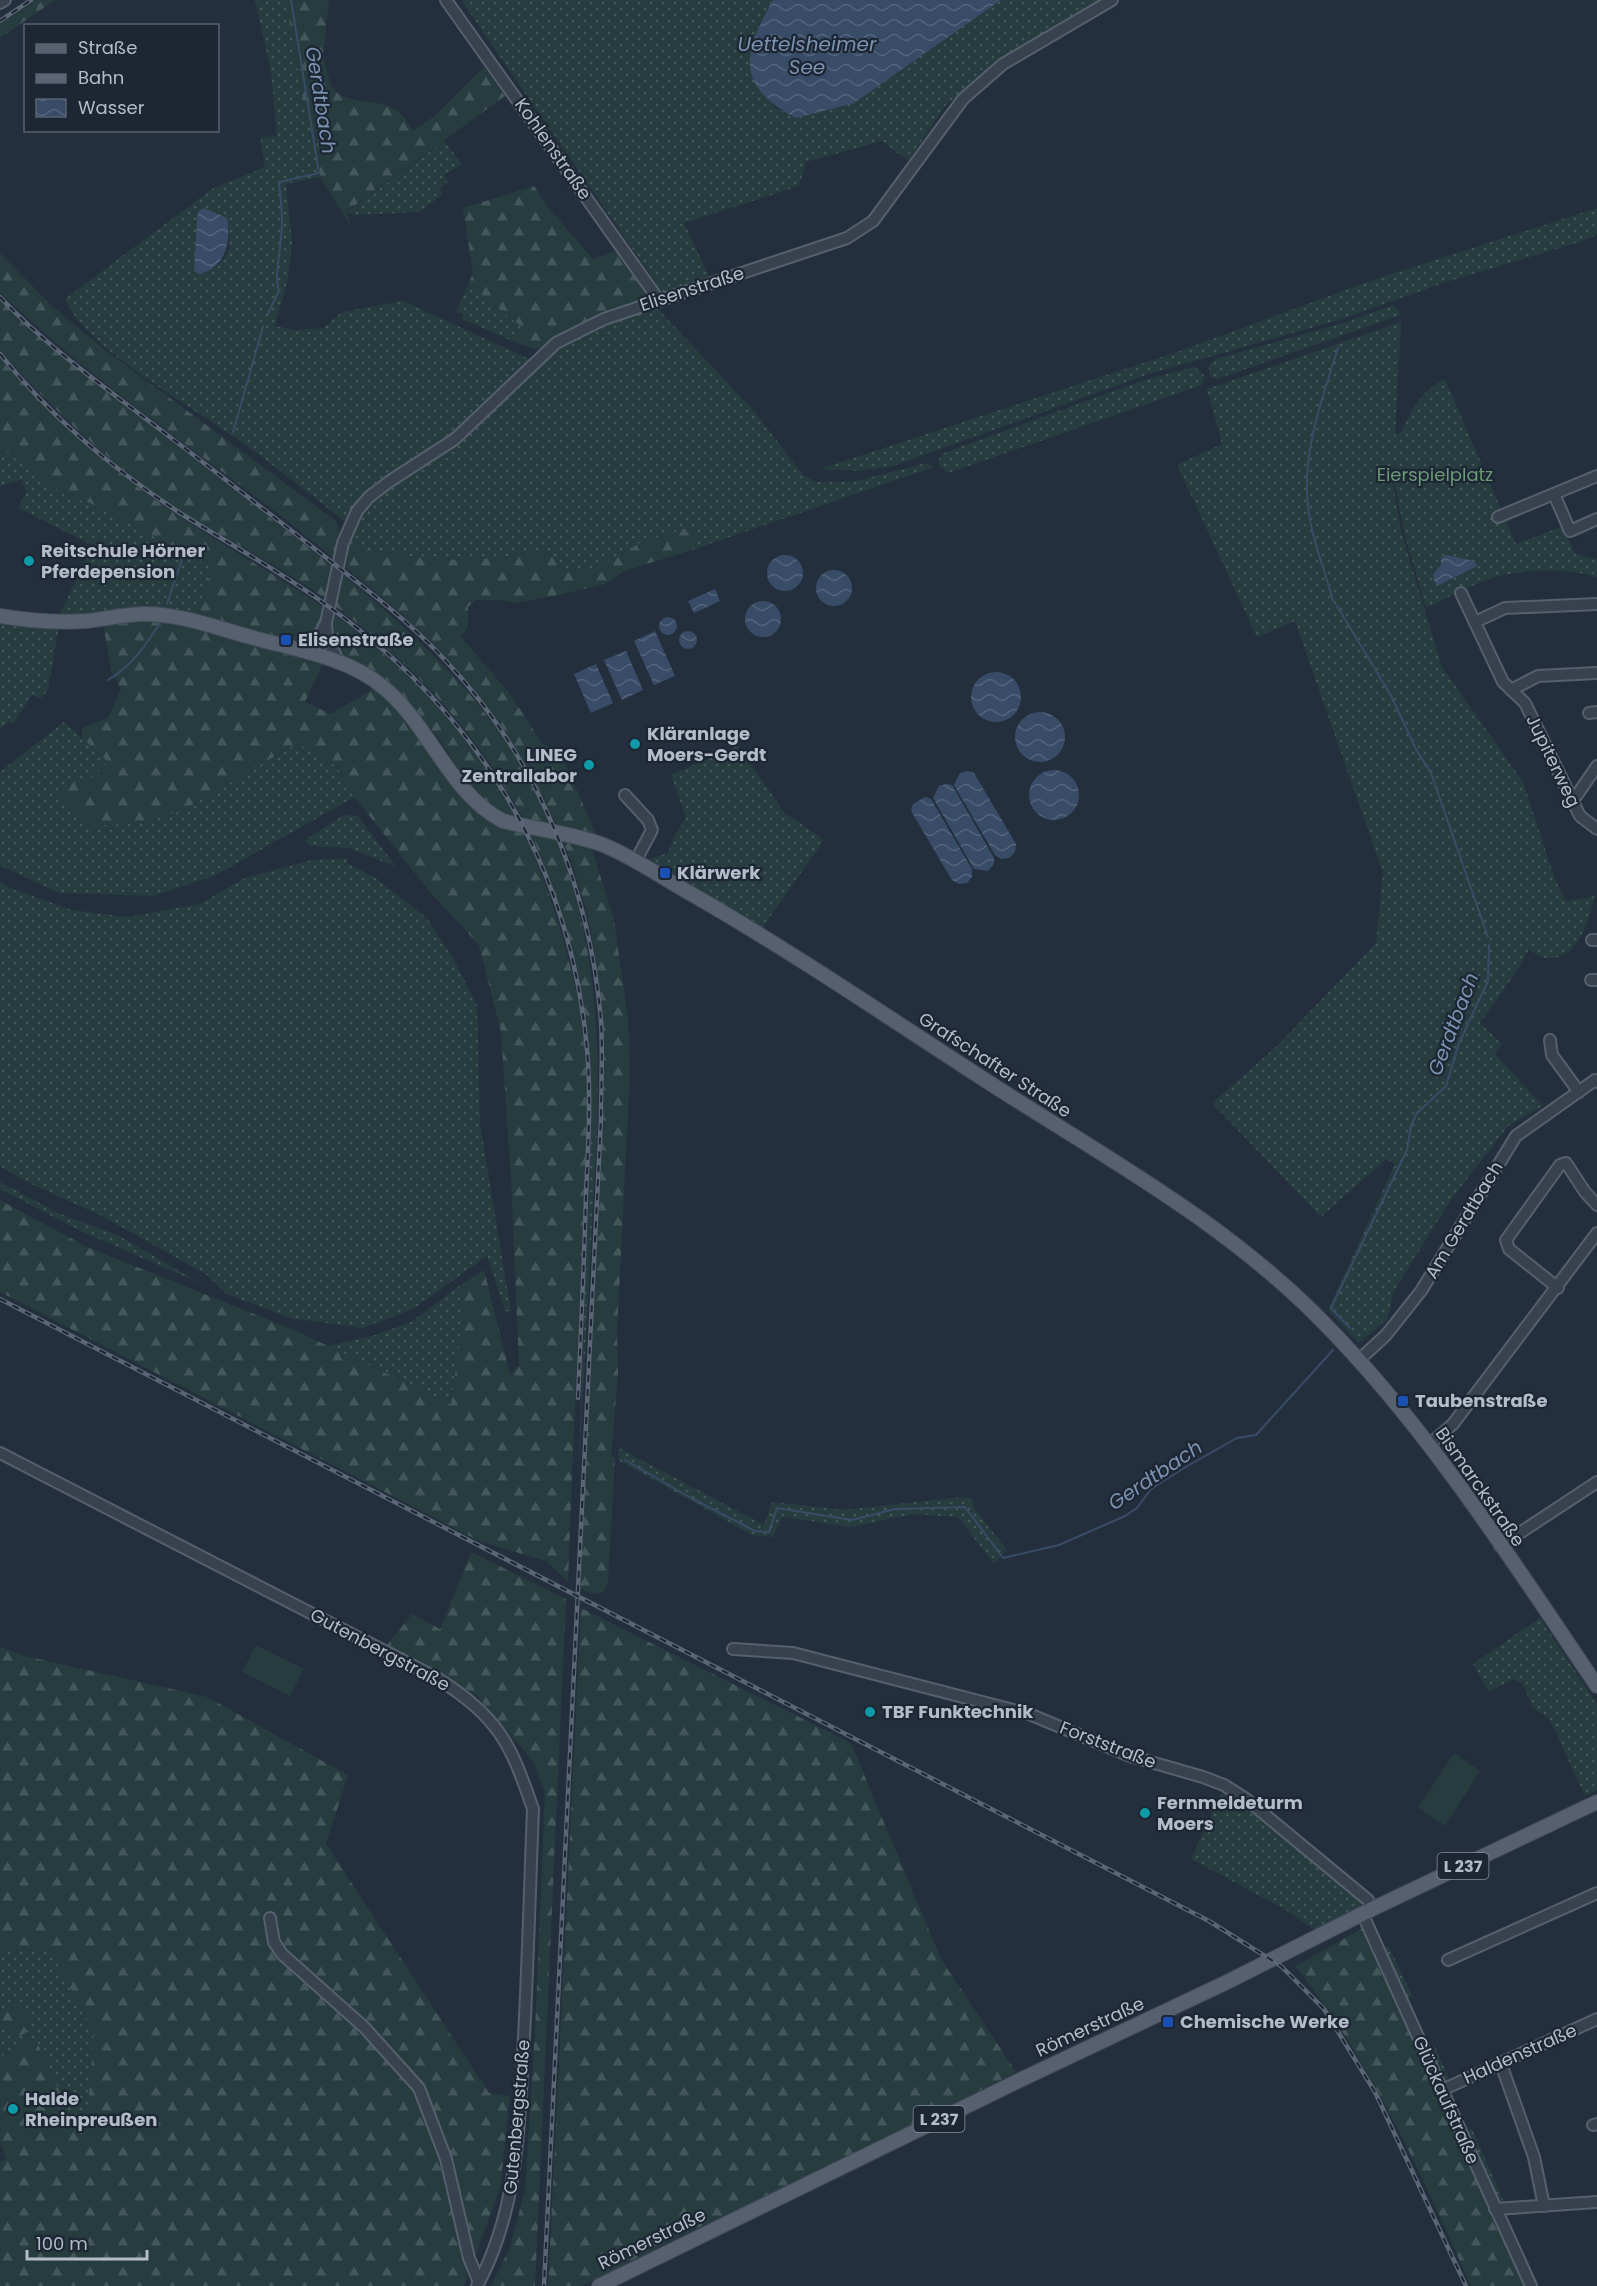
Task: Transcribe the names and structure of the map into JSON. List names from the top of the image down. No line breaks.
{"streets":{"main road":["Grafschafter Straße","Bismarckstraße","L 237","Römerstraße"],"street":["Kohlenstraße","Elisenstraße","Jupiterweg","Am Gerdtbach","Gutenbergstraße","Forststraße","Haldenstraße","Glückaufstraße"]},"crossings":[["Kohlenstraße","Elisenstraße"],["Elisenstraße","Grafschafter Straße"],["Grafschafter Straße","Bismarckstraße"],["Am Gerdtbach","Bismarckstraße"],["Forststraße","Römerstraße"],["Forststraße","Glückaufstraße"],["Römerstraße","Glückaufstraße"],["Haldenstraße","Glückaufstraße"]],"water":["Uettelsheimer See","Gerdtbach"],"parks":["Eierspielplatz"],"places":{"other":["Reitschule Hörner Pferdepension","Kläranlage Moers-Gerdt","LINEG Zentrallabor","TBF Funktechnik","Fernmeldeturm Moers","Halde Rheinpreußen"],"transit":["Elisenstraße","Klärwerk","Taubenstraße","Chemische Werke"]},"legend":["Straße","Bahn","Wasser"],"scale_bar":"100 m"}
